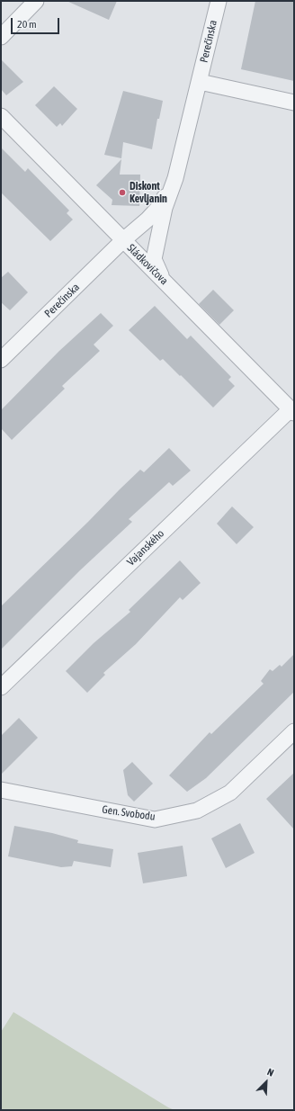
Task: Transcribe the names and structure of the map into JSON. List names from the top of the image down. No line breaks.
{"streets":{"street":["Perečínska","Sládkovičova","Vajanského","Gen. Svobodu"]},"crossings":[["Perečínska","Sládkovičova"],["Sládkovičova","Vajanského"]],"places":["Diskont Kevljanin"],"scale_bar":"20 m","north":"top right"}
